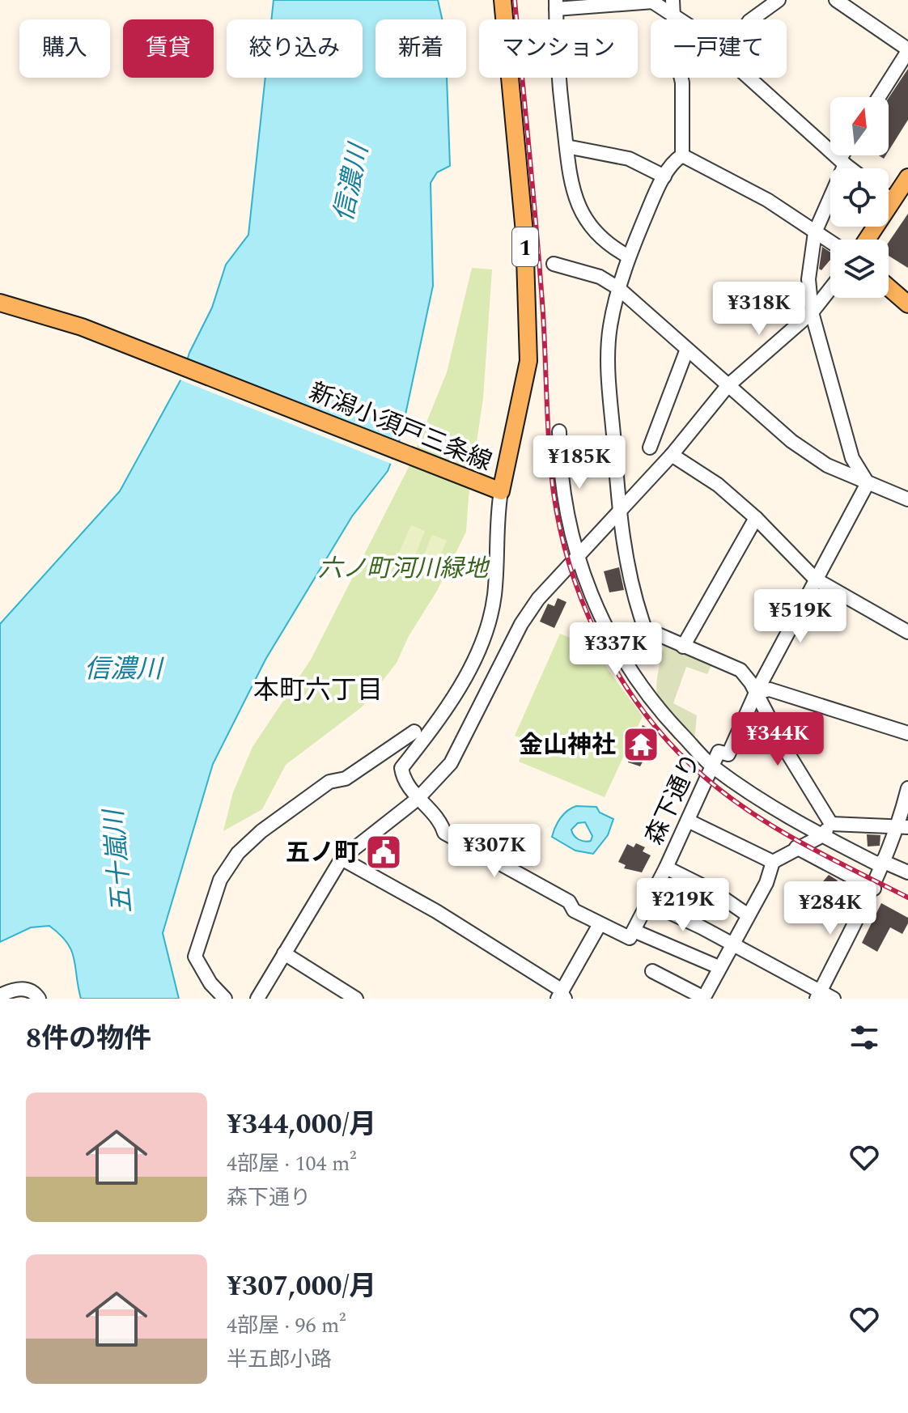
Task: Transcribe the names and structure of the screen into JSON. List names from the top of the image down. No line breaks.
{"streets":{"main road":["1","新潟小須戸三条線"],"street":["森下通り"]},"districts":["本町六丁目"],"water":["信濃川","五十嵐川"],"parks":["六ノ町河川緑地"],"places":{"temple":["金山神社"],"public building":["五ノ町"]},"north":"top","page":{"chip":["購入","賃貸","絞り込み","新着","マンション","一戸建て"],"price":["¥318K","¥185K","¥519K","¥337K","¥344K","¥307K","¥219K","¥284K"],"heading":"8件の物件","list":[{"name":"¥344,000/月","note":"4部屋 · 104 m² · 森下通り"},{"name":"¥307,000/月","note":"4部屋 · 96 m² · 半五郎小路"}]}}
